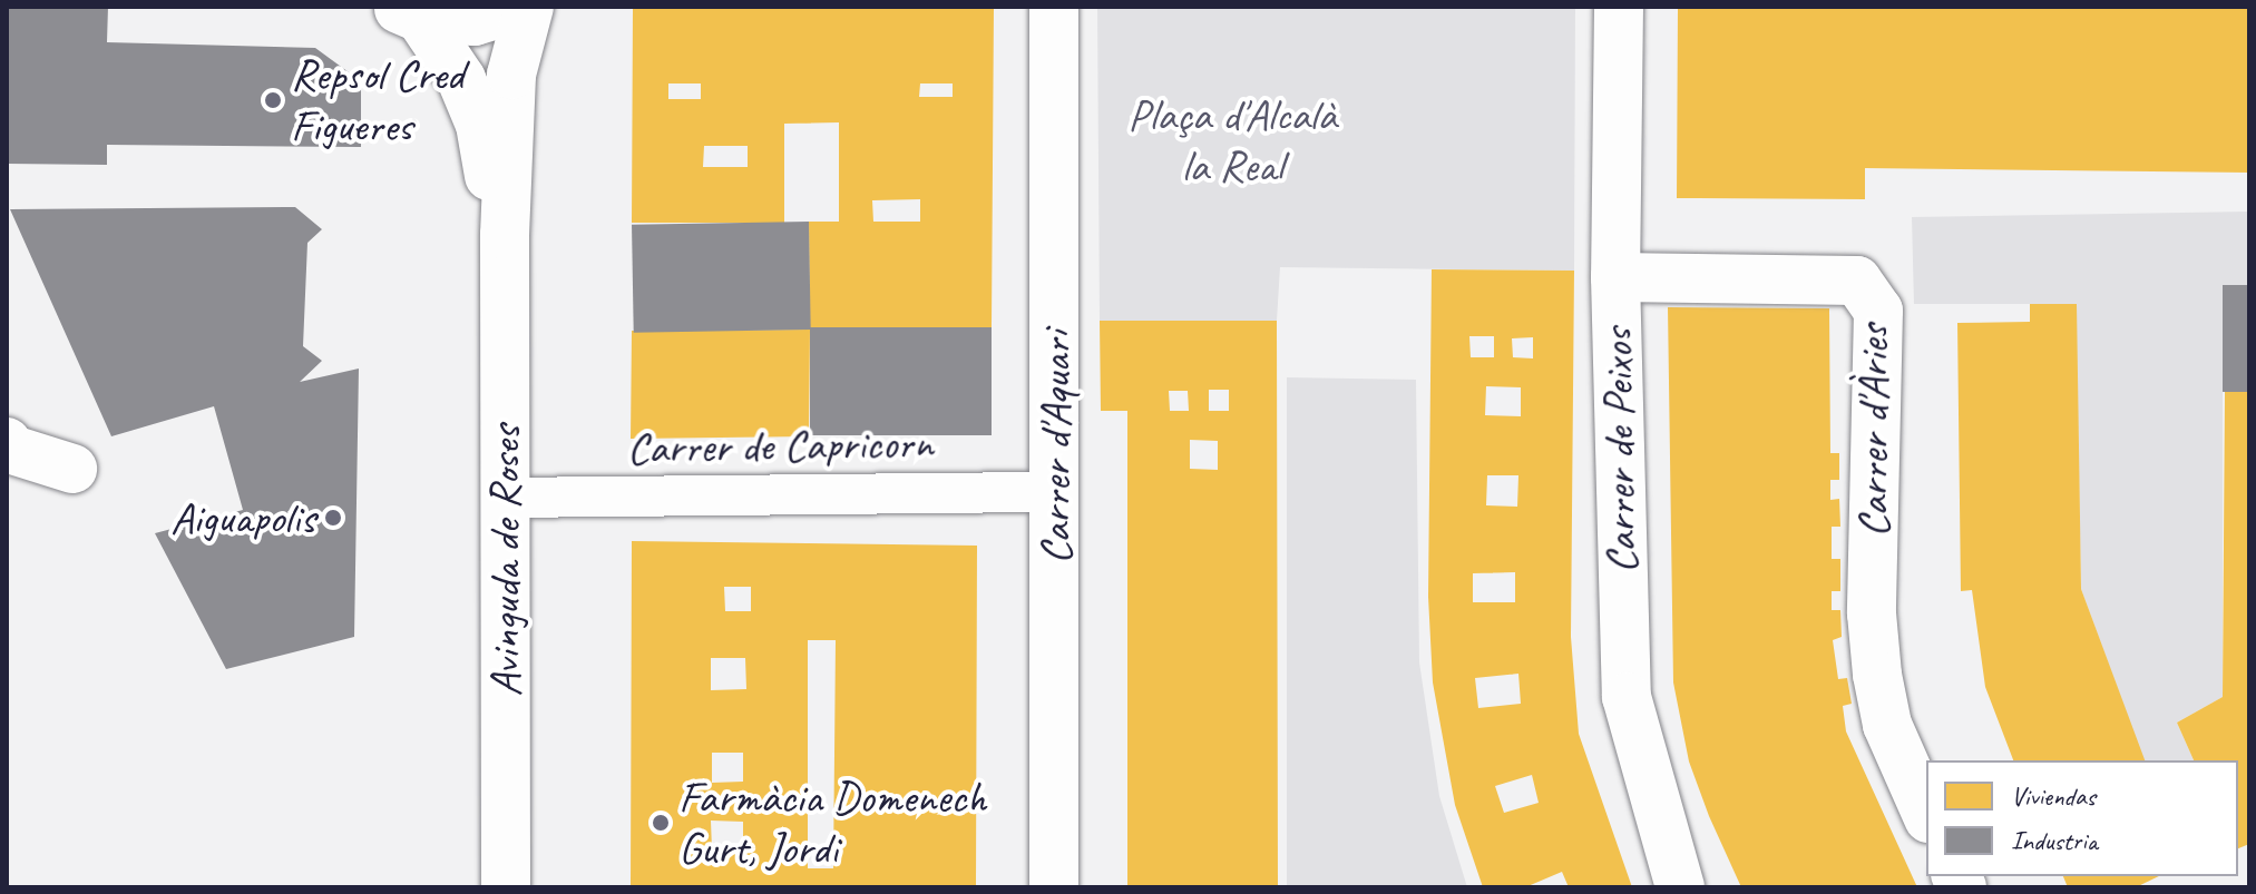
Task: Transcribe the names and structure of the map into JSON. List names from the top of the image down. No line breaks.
{"streets":{"street":["Carrer d'Àries","Carrer de Capricorn","Carrer d'Aquari","Carrer de Peixos","Avinguda de Roses"]},"crossings":[["Carrer d'Àries","Carrer de Peixos"],["Carrer de Capricorn","Carrer d'Aquari"],["Carrer de Capricorn","Avinguda de Roses"]],"parks":["Plaça d'Alcalà la Real"],"places":["Repsol Cred Figueres","Aiguapolis","Farmàcia Domenech Gurt, Jordi"],"legend":["Viviendas","Industria"]}
